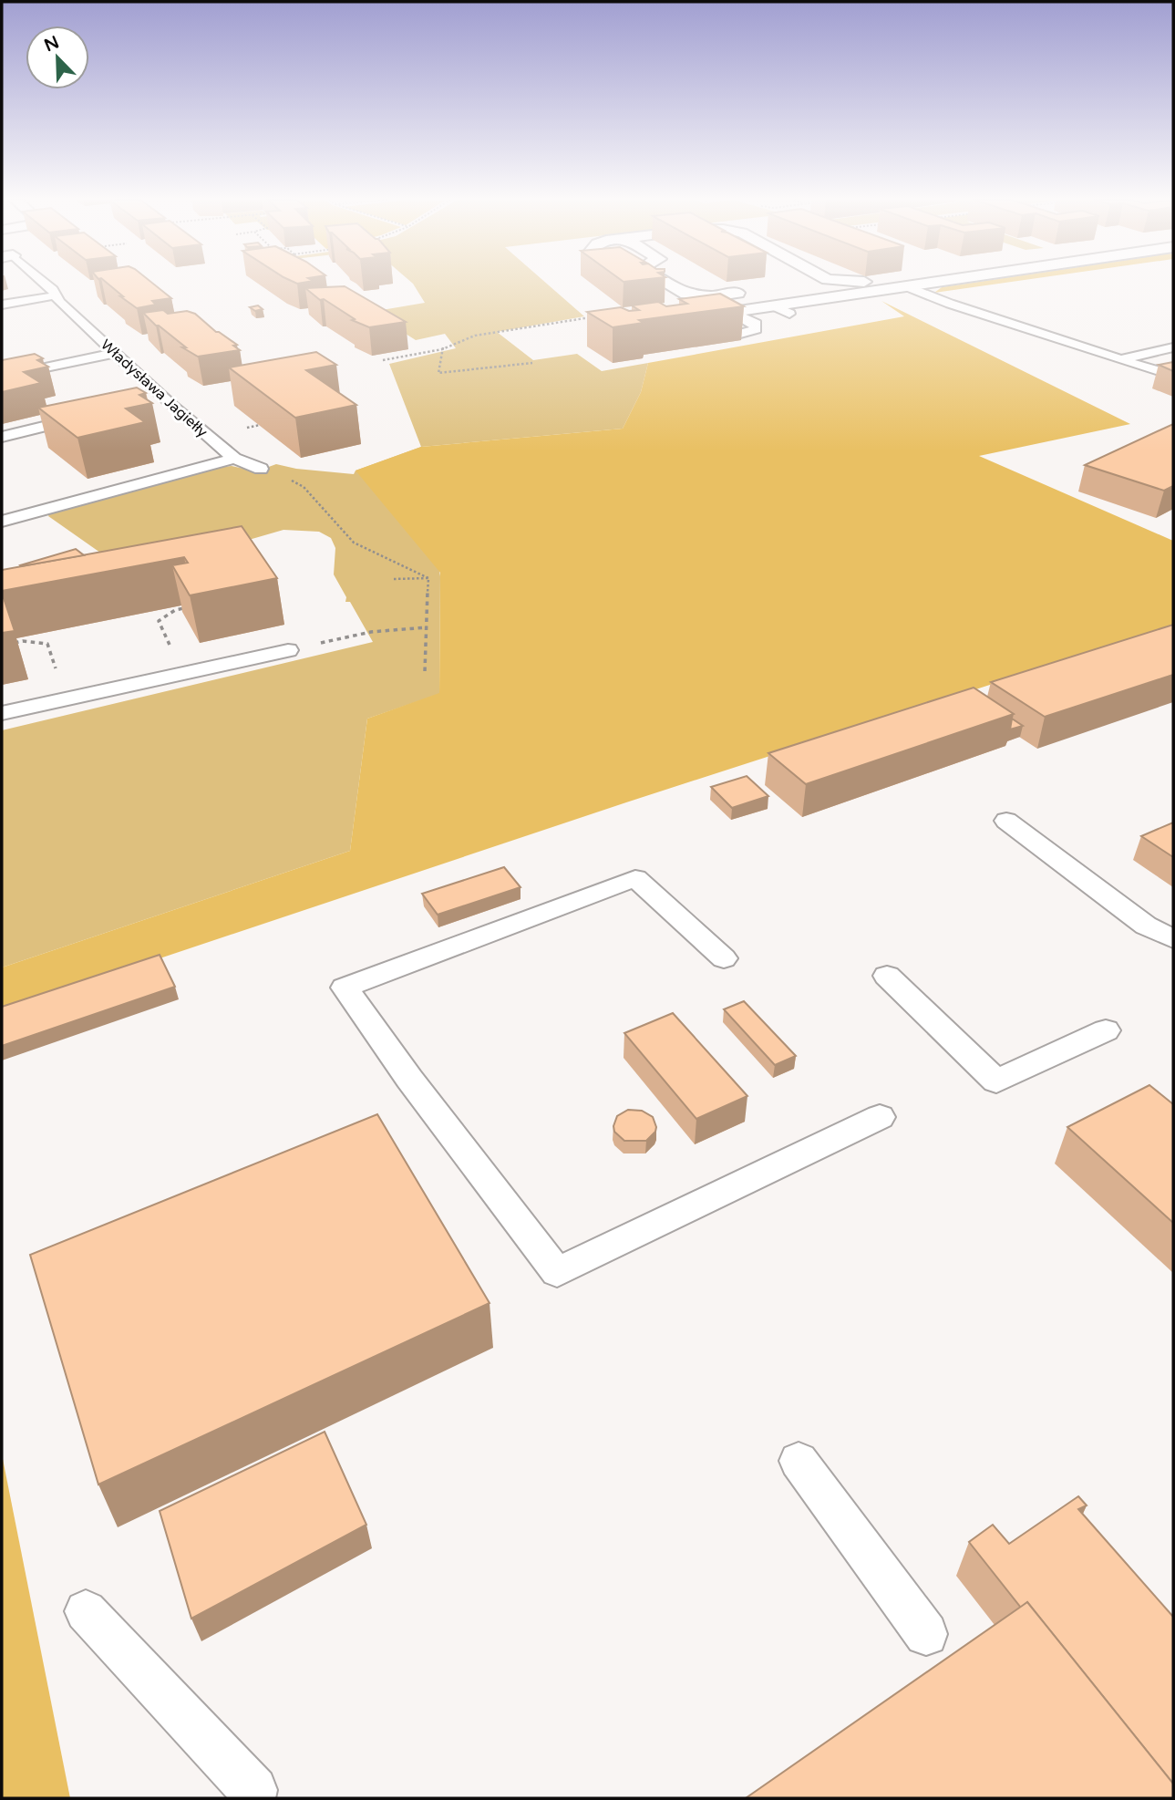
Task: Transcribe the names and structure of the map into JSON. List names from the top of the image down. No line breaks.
{"streets":{"lane":["Władysława Jagiełły"]},"north":"top left"}
